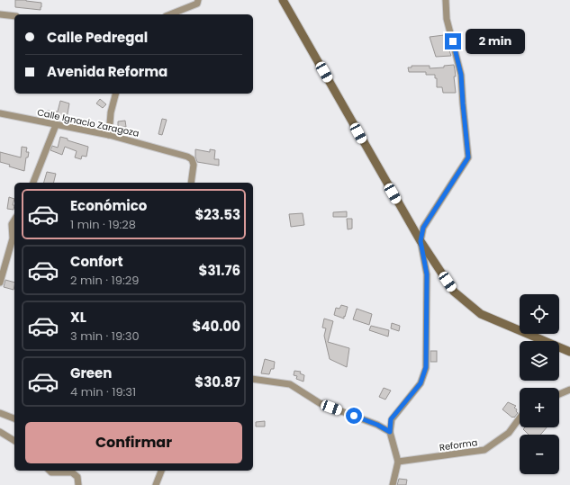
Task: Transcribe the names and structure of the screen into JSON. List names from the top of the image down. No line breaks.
{"streets":{"street":["Calle Ignacio Zaragoza","Reforma"]},"page":{"banner":["Calle Pedregal","Avenida Reforma"],"bubble":"2 min","list":[{"name":"Económico","note":"1 min · 19:28","value":"$23.53"},{"name":"Confort","note":"2 min · 19:29","value":"$31.76"},{"name":"XL","note":"3 min · 19:30","value":"$40.00"},{"name":"Green","note":"4 min · 19:31","value":"$30.87"}],"map_buttons":["+","−"],"buttons":"Confirmar"}}
